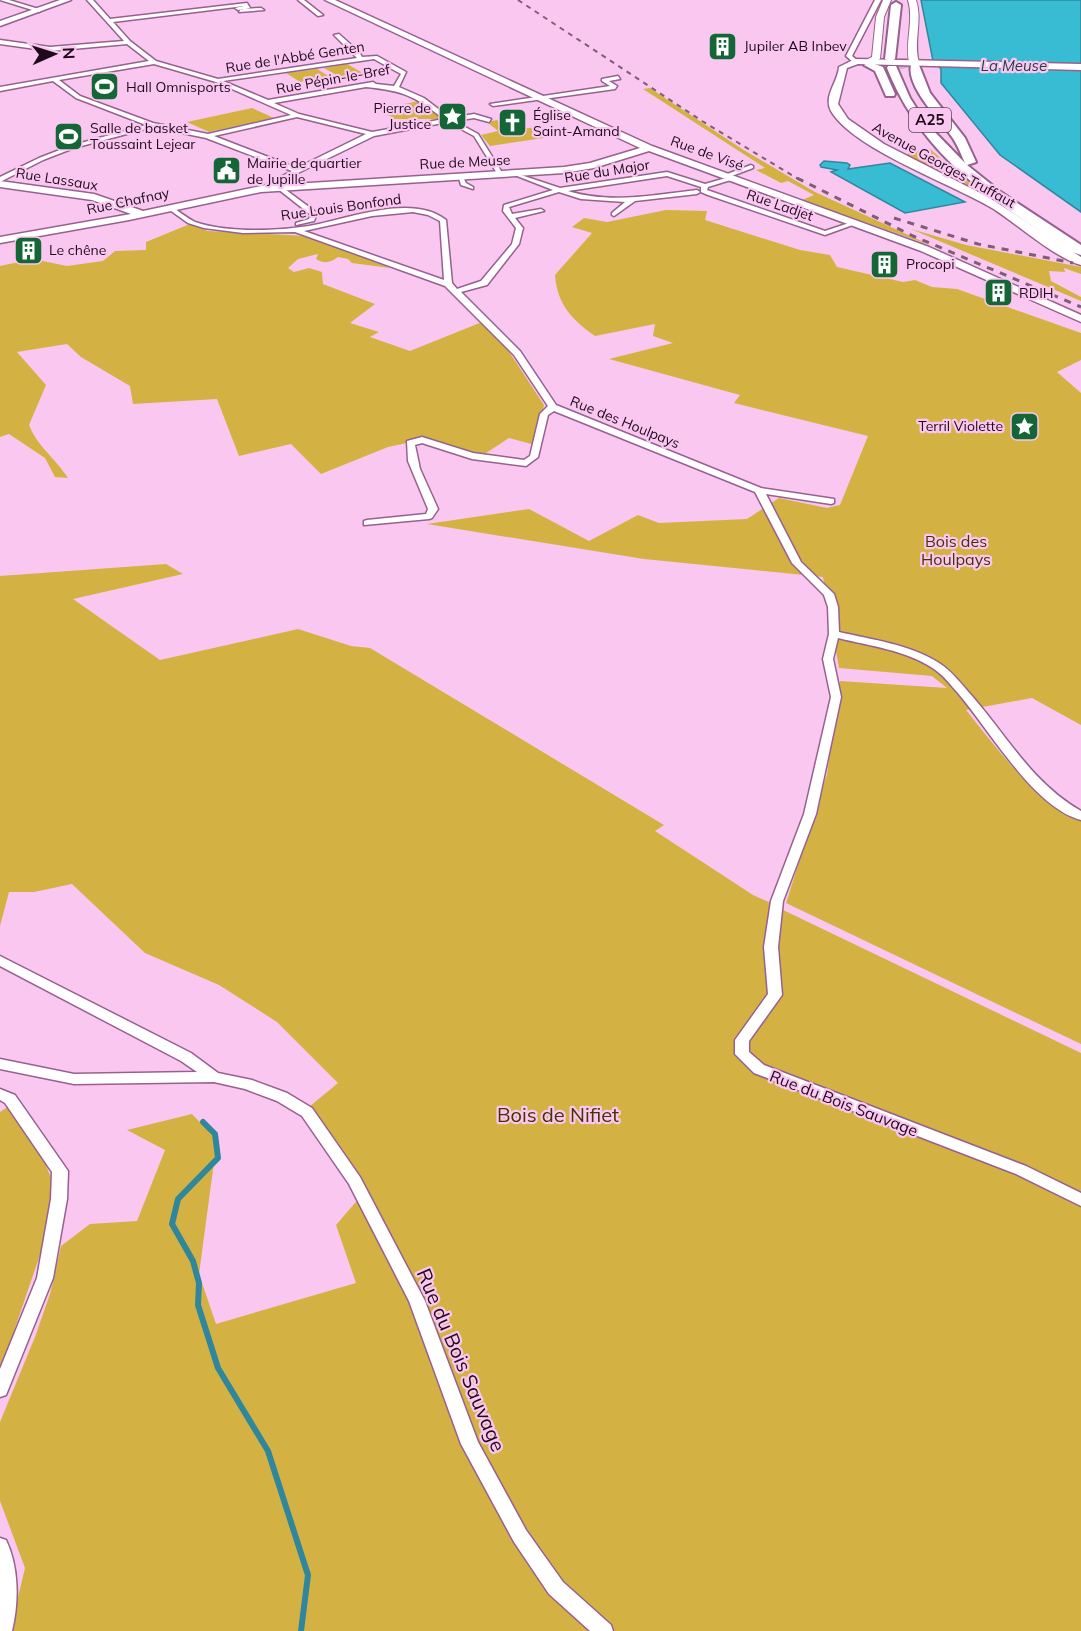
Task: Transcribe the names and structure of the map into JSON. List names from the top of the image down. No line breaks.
{"streets":{"highway":["A25"],"street":["Rue de l'Abbé Genten","Rue Pépin-le-Bref","Rue de Visé","Rue de Meuse","Avenue Georges Truffaut","Rue du Major","Rue Lassaux","Rue Chafnay","Rue Ladjet","Rue Louis Bonfond","Rue des Houlpays","Rue du Bois Sauvage"]},"crossings":[["Rue de l'Abbé Genten","Rue Pépin-le-Bref"],["A25","Avenue Georges Truffaut"],["Rue de Visé","Rue de Meuse"],["Rue de Visé","Rue Ladjet"],["Rue de Meuse","Rue du Major"],["Rue de Meuse","Rue Chafnay"],["Rue du Major","Rue Ladjet"],["Rue Lassaux","Rue Chafnay"],["Rue Chafnay","Rue Louis Bonfond"],["Rue des Houlpays","Rue du Bois Sauvage"]],"water":["La Meuse"],"parks":["Bois des Houlpays","Bois de Nifiet"],"places":{"building":["Jupiler AB Inbev","Le chêne","Procopi","RDIH"],"sports":["Hall Omnisports","Salle de basket Toussaint Lejear"],"place":["Pierre de Justice","Terril Violette"],"church":["Église Saint-Amand"],"public building":["Mairie de quartier de Jupille"]},"north":"right"}
